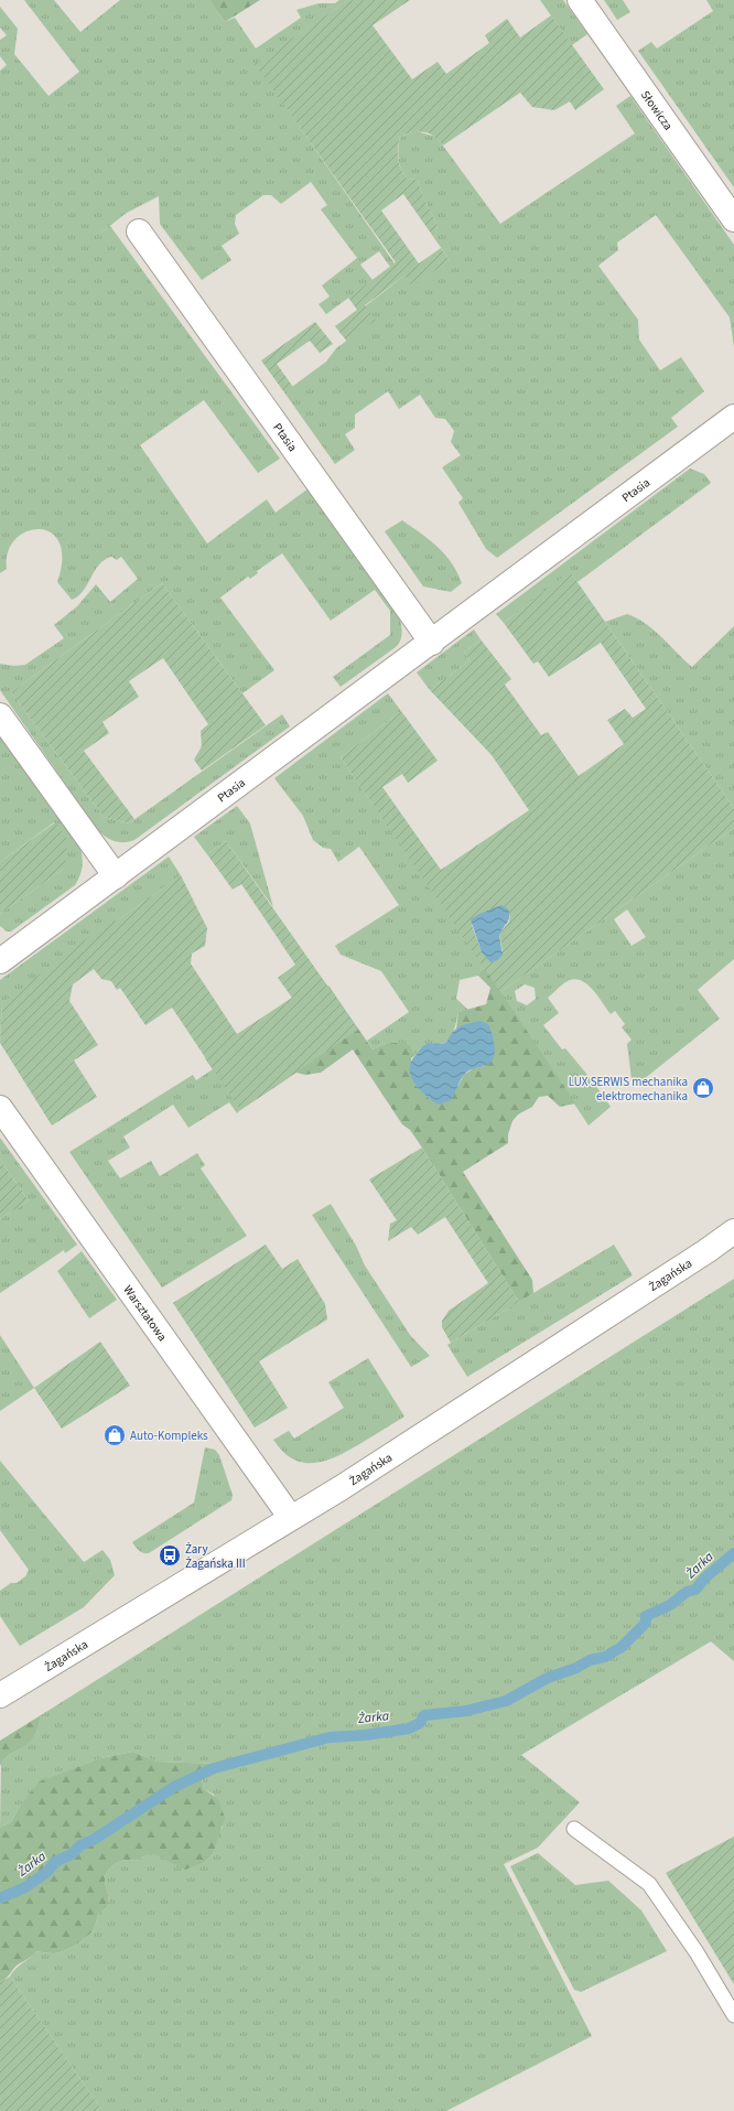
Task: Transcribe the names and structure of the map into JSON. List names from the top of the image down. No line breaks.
{"streets":{"street":["Słowicza","Ptasia","Żagańska","Warsztatowa"]},"crossings":[["Żagańska","Warsztatowa"]],"water":["Żarka"],"places":{"shop":["LUX SERWIS mechanika elektromechanika","Auto-Kompleks"],"bus stop":["Żary Żagańska III"]}}
